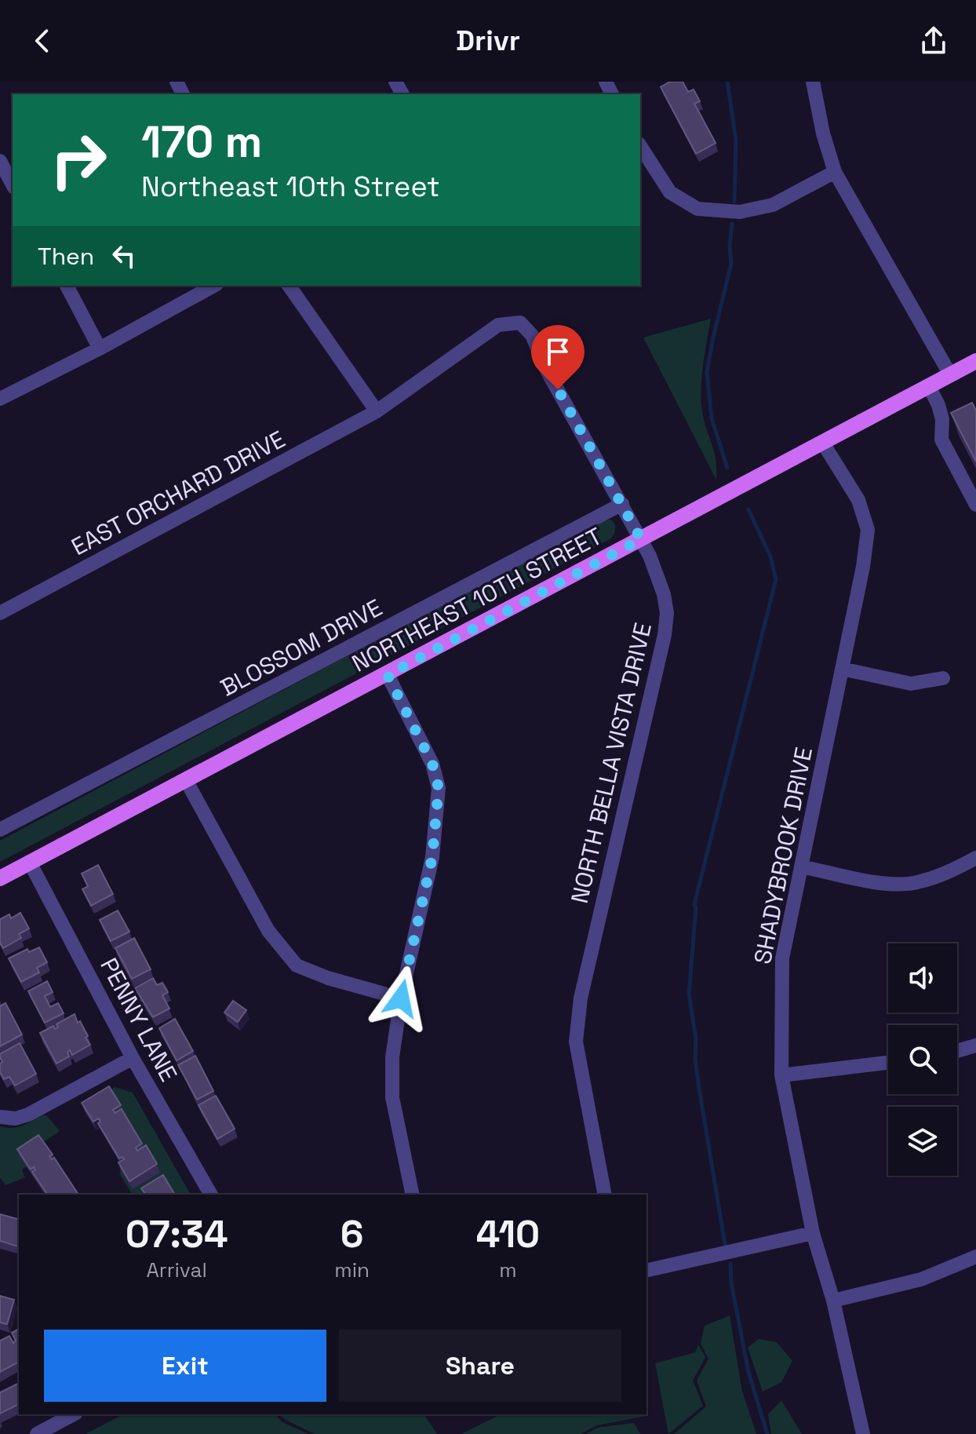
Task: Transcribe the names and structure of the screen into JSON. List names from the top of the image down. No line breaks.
{"streets":{"main road":["NORTHEAST 10TH STREET"],"street":["EAST ORCHARD DRIVE","BLOSSOM DRIVE","NORTH BELLA VISTA DRIVE","SHADYBROOK DRIVE","PENNY LANE"]},"crossings":[["EAST ORCHARD DRIVE","NORTH BELLA VISTA DRIVE"],["NORTHEAST 10TH STREET","NORTH BELLA VISTA DRIVE"],["NORTHEAST 10TH STREET","SHADYBROOK DRIVE"],["NORTHEAST 10TH STREET","PENNY LANE"],["BLOSSOM DRIVE","NORTH BELLA VISTA DRIVE"]],"page":{"header":"Drivr","turn":["170 m","Northeast 10th Street"],"then":"Then","eta":["07:34","Arrival","6","min","410","m"],"buttons":["Exit","Share"]}}
